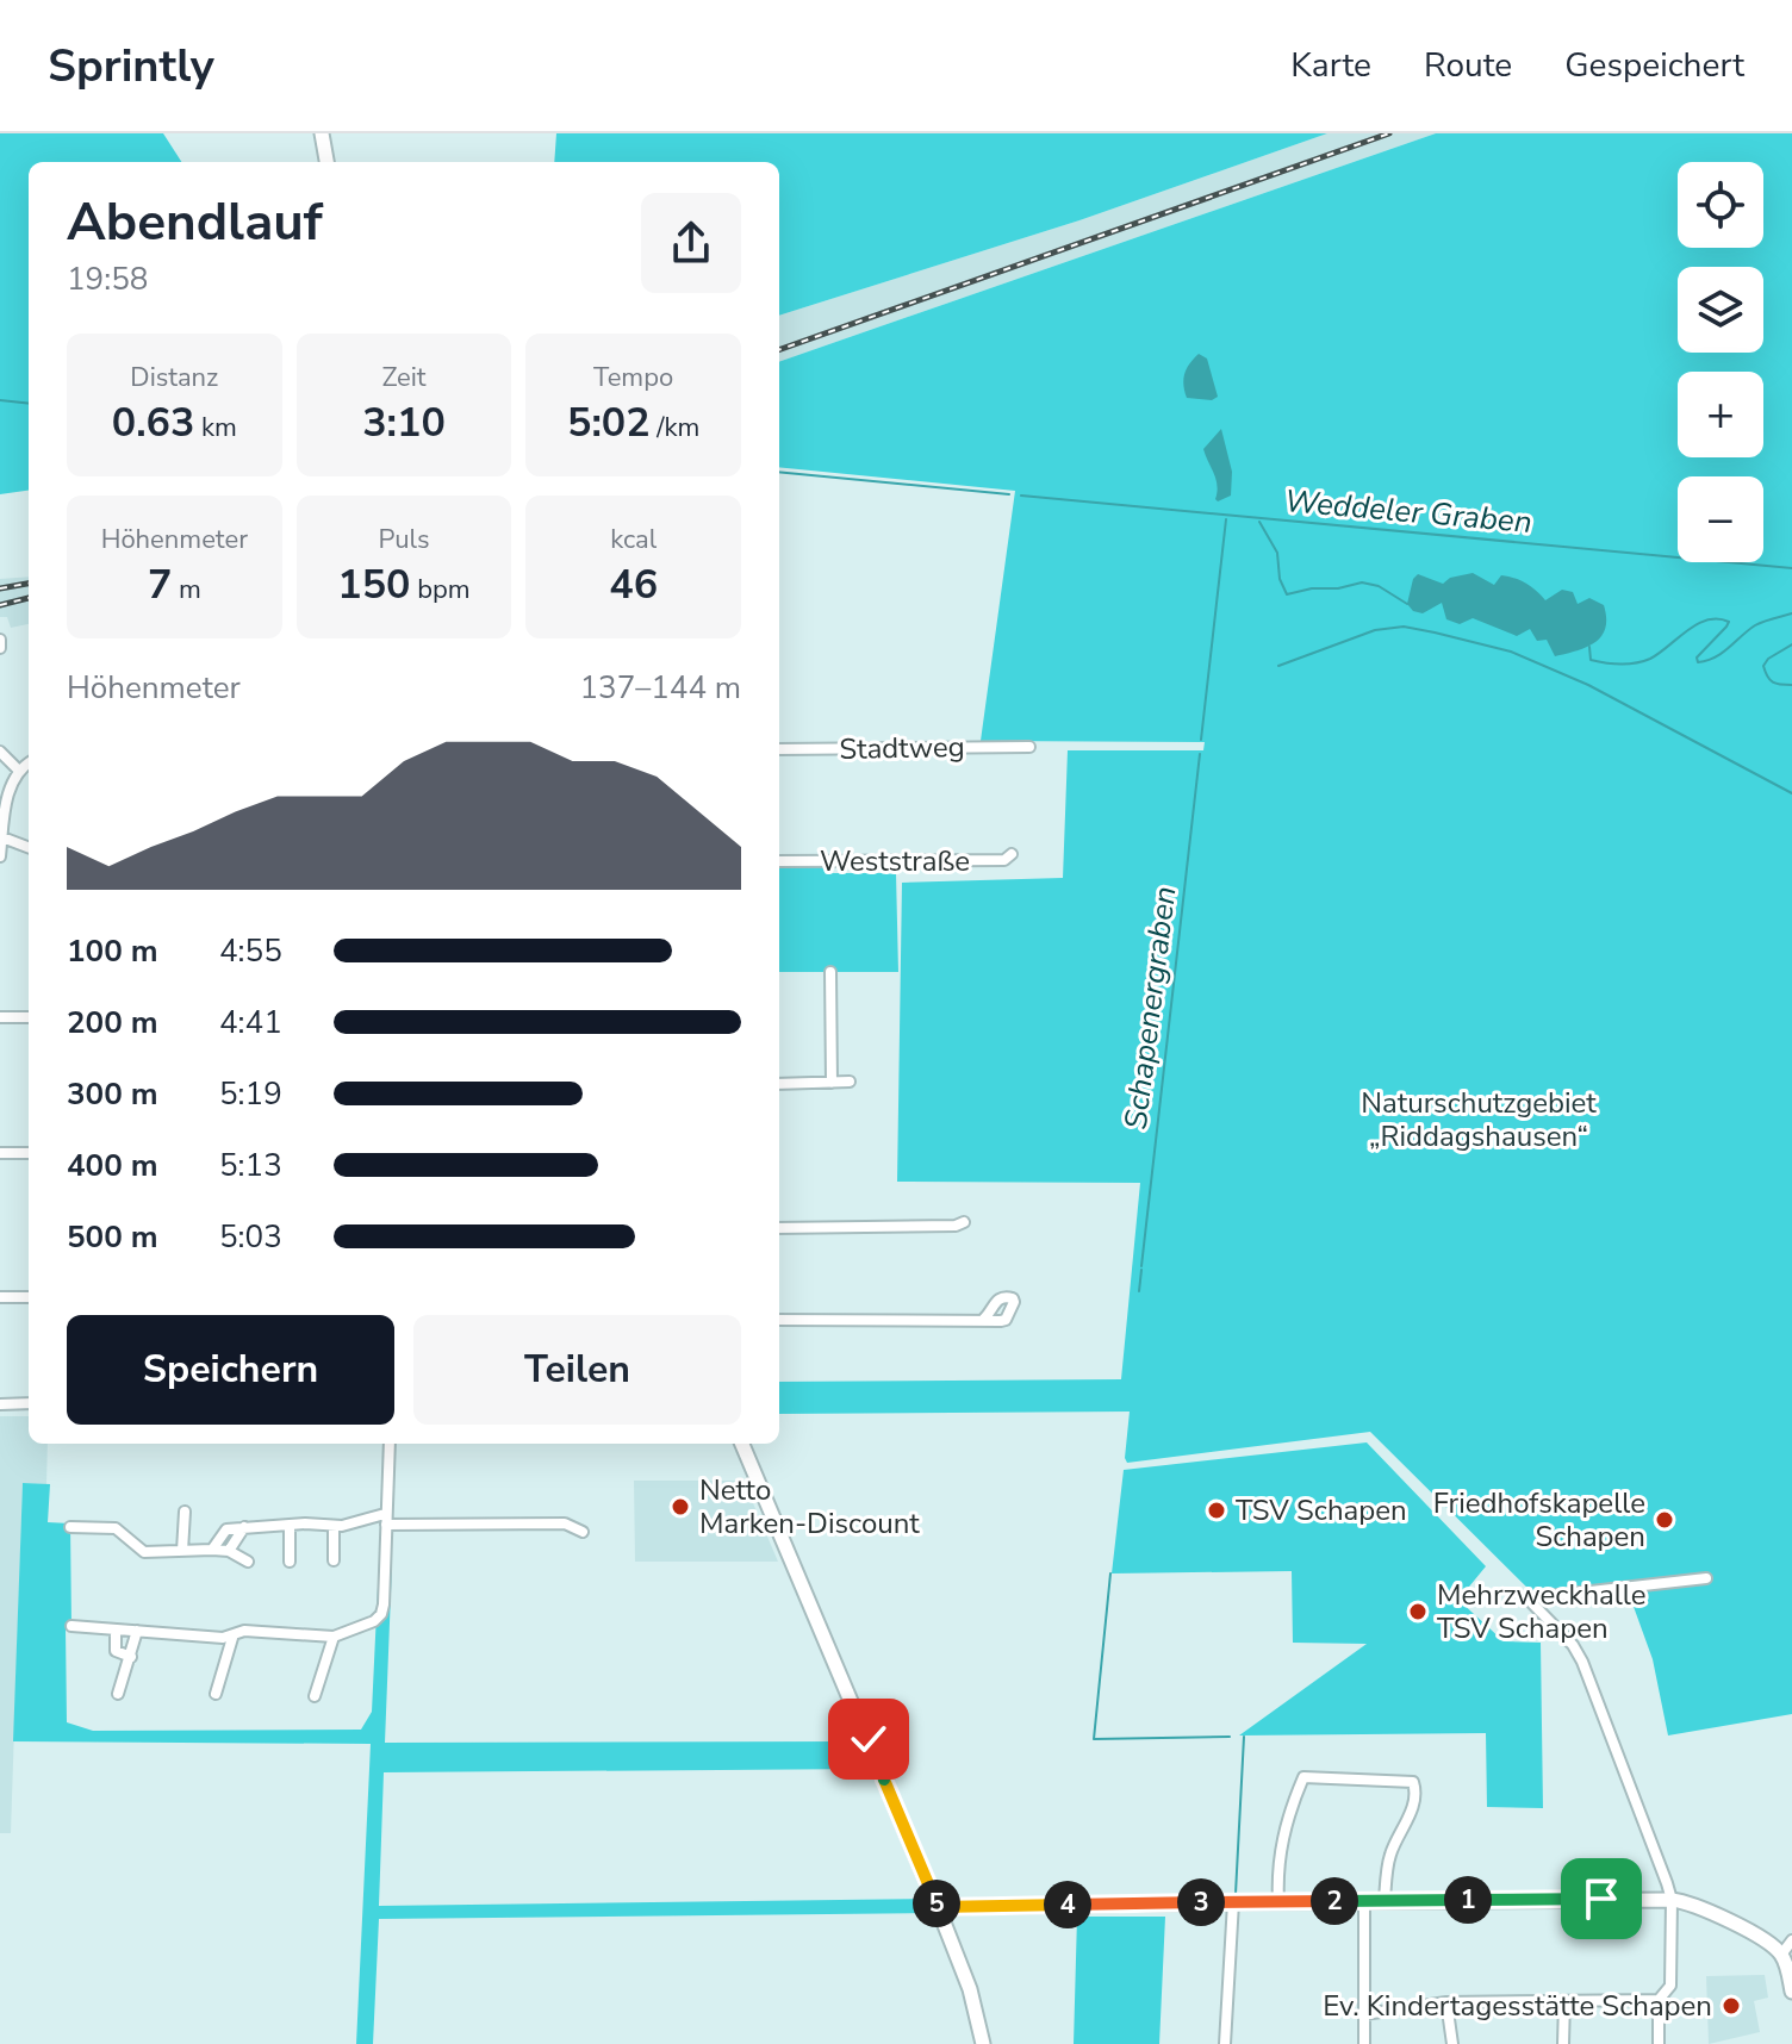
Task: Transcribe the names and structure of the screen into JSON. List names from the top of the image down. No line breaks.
{"streets":{"street":["Stadtweg","Weststraße"]},"water":["Weddeler Graben","Schapenergraben"],"parks":["Naturschutzgebiet „Riddagshausen“"],"places":["Netto Marken-Discount","TSV Schapen","Friedhofskapelle Schapen","Mehrzweckhalle TSV Schapen","Ev. Kindertagesstätte Schapen"],"page":{"header":"Sprintly","nav":["Karte","Route","Gespeichert"],"map_buttons":["+","−"],"heading":["Abendlauf","19:58"],"stats":[["Distanz","0.63 km"],["Zeit","3:10"],["Tempo","5:02 /km"],["Höhenmeter","7 m"],["Puls","150 bpm"],["kcal","46"]],"chart":["Höhenmeter","137–144 m"],"list":[{"name":"100 m","note":"4:55"},{"name":"200 m","note":"4:41"},{"name":"300 m","note":"5:19"},{"name":"400 m","note":"5:13"},{"name":"500 m","note":"5:03"}],"buttons":["Speichern","Teilen"],"pins":["1","2","3","5","4"]}}
